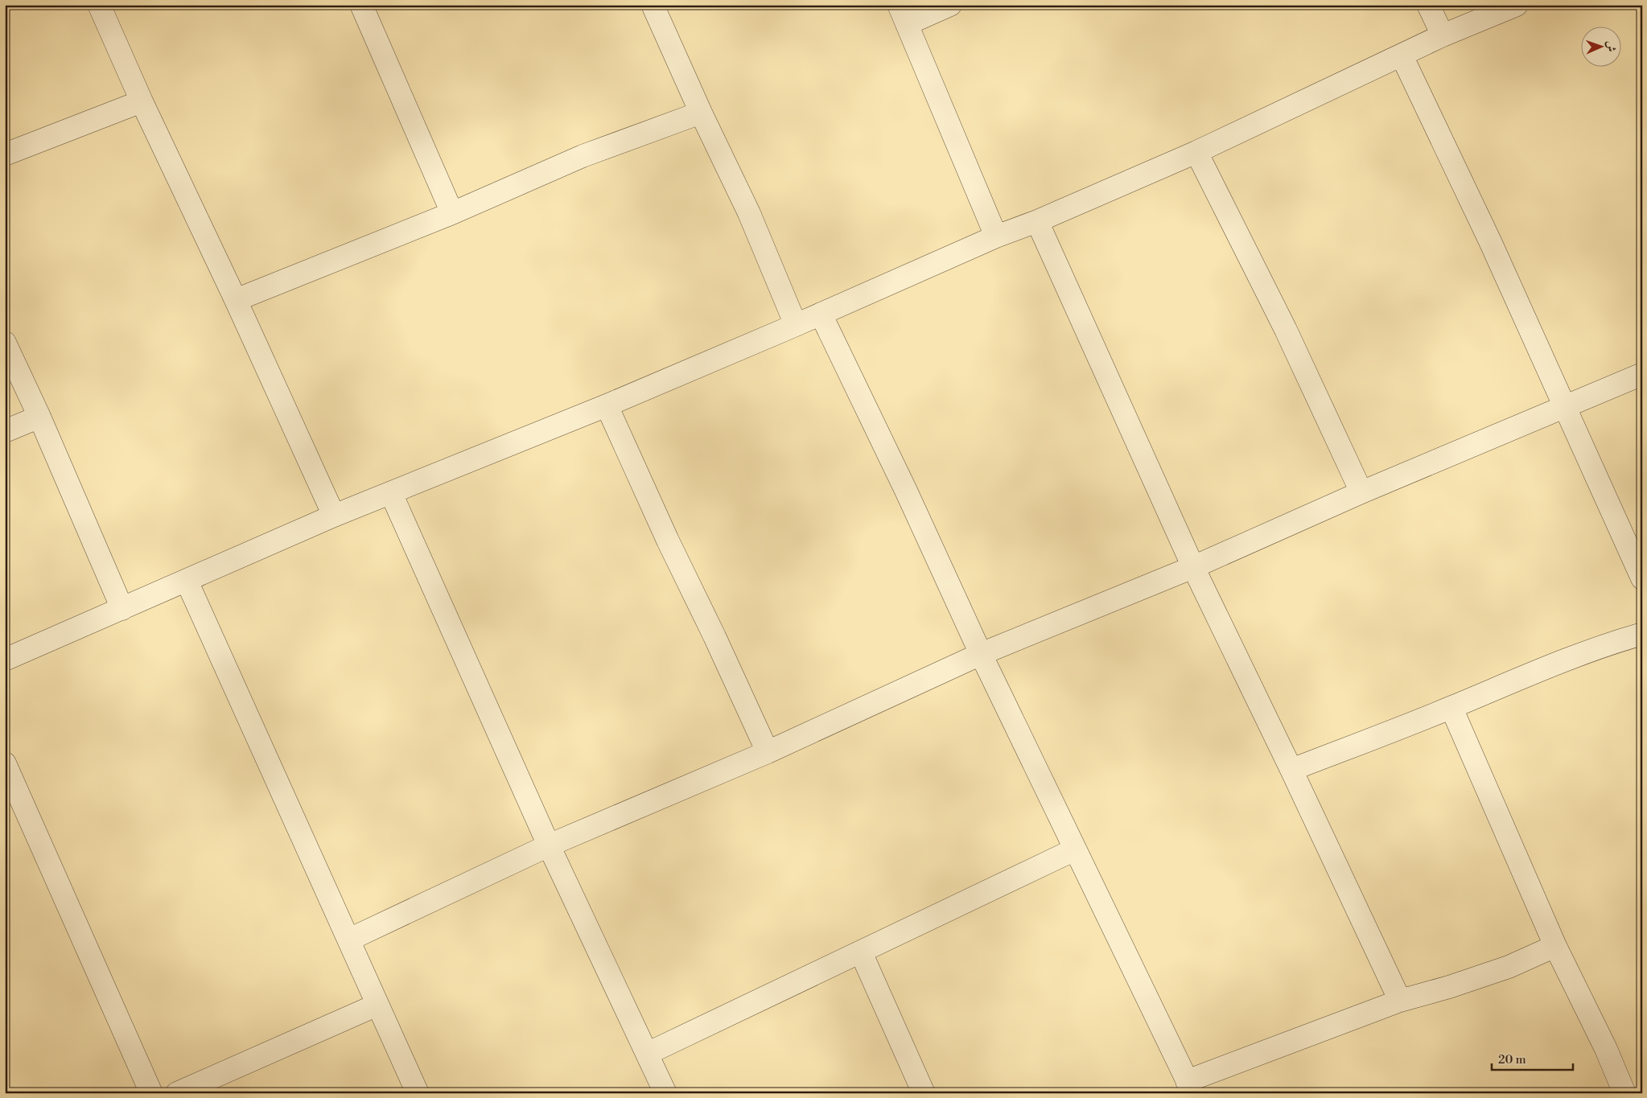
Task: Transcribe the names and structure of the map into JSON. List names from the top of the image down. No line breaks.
{"scale_bar":"20 m","north":"right"}
